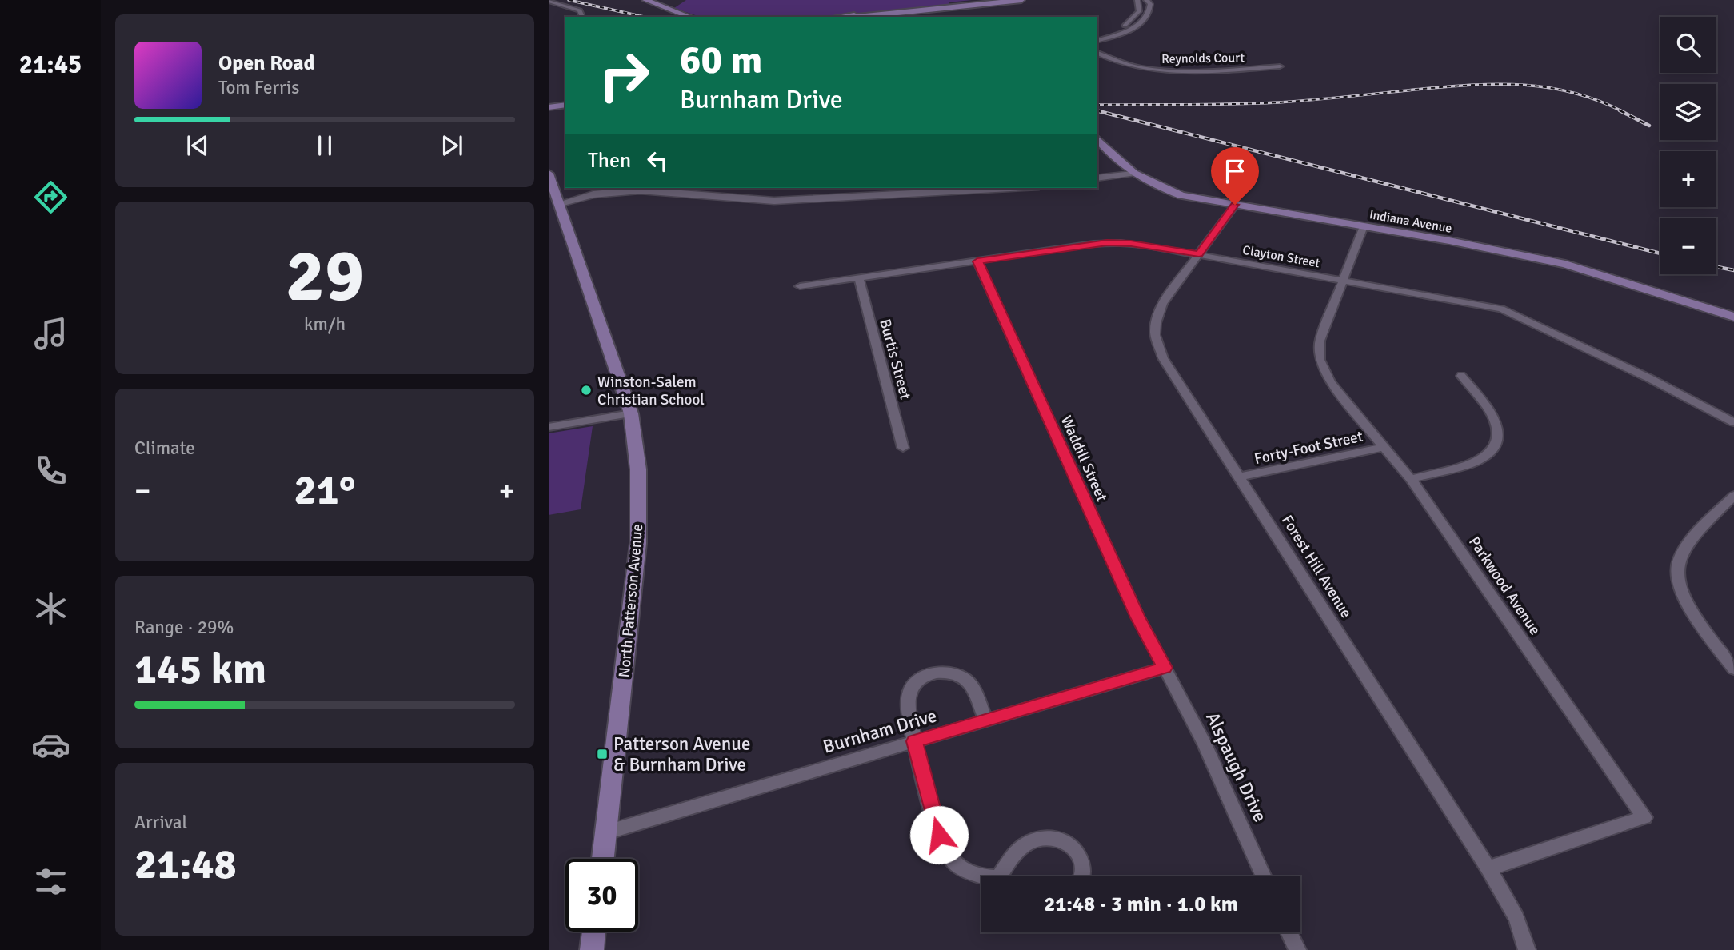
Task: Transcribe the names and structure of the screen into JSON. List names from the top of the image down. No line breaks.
{"streets":{"main road":["Indiana Avenue","North Patterson Avenue"],"street":["Reynolds Court","Clayton Street","Burtis Street","Forty-Foot Street","Waddill Street","Forest Hill Avenue","Parkwood Avenue","Burnham Drive","Alspaugh Drive"]},"crossings":[["Indiana Avenue","Forest Hill Avenue"],["Indiana Avenue","Parkwood Avenue"],["Clayton Street","Burtis Street"],["Clayton Street","Waddill Street"],["Clayton Street","Forest Hill Avenue"],["Clayton Street","Parkwood Avenue"],["Forty-Foot Street","Forest Hill Avenue"],["Forty-Foot Street","Parkwood Avenue"],["Waddill Street","Burnham Drive"],["Waddill Street","Alspaugh Drive"],["Forest Hill Avenue","Parkwood Avenue"],["North Patterson Avenue","Burnham Drive"],["Burnham Drive","Alspaugh Drive"]],"places":{"other":["Winston-Salem Christian School"],"transit":["Patterson Avenue & Burnham Drive"]},"page":{"tabs":"21:45","map_buttons":["+","−"],"turn":["60 m","Burnham Drive"],"song":["Open Road","Tom Ferris"],"then":"Then","tile":[["29","km/h"],"Climate",["Range · 29%","145 km"],["Arrival","21:48"]],"heat":["−","21°","+"],"limit":"30","trip":"21:48 · 3 min · 1.0 km"}}
